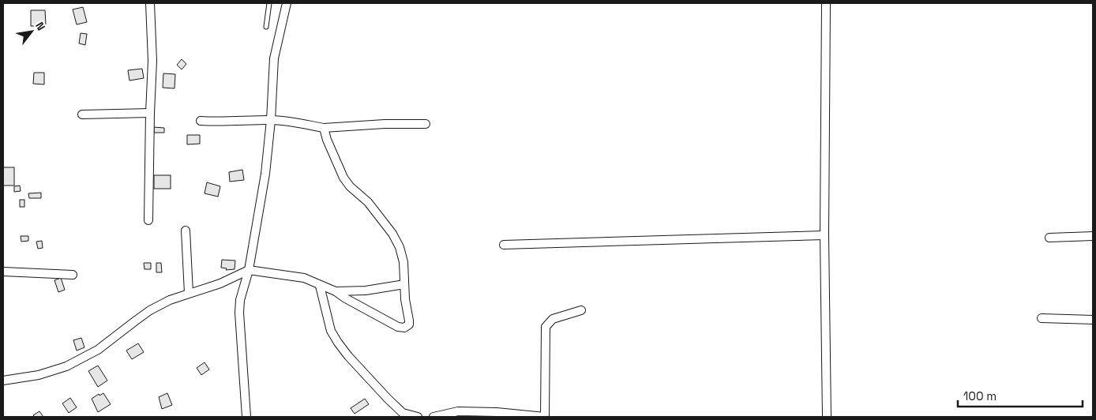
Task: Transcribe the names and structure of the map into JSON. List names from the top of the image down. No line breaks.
{"scale_bar":"100 m","north":"top right"}
